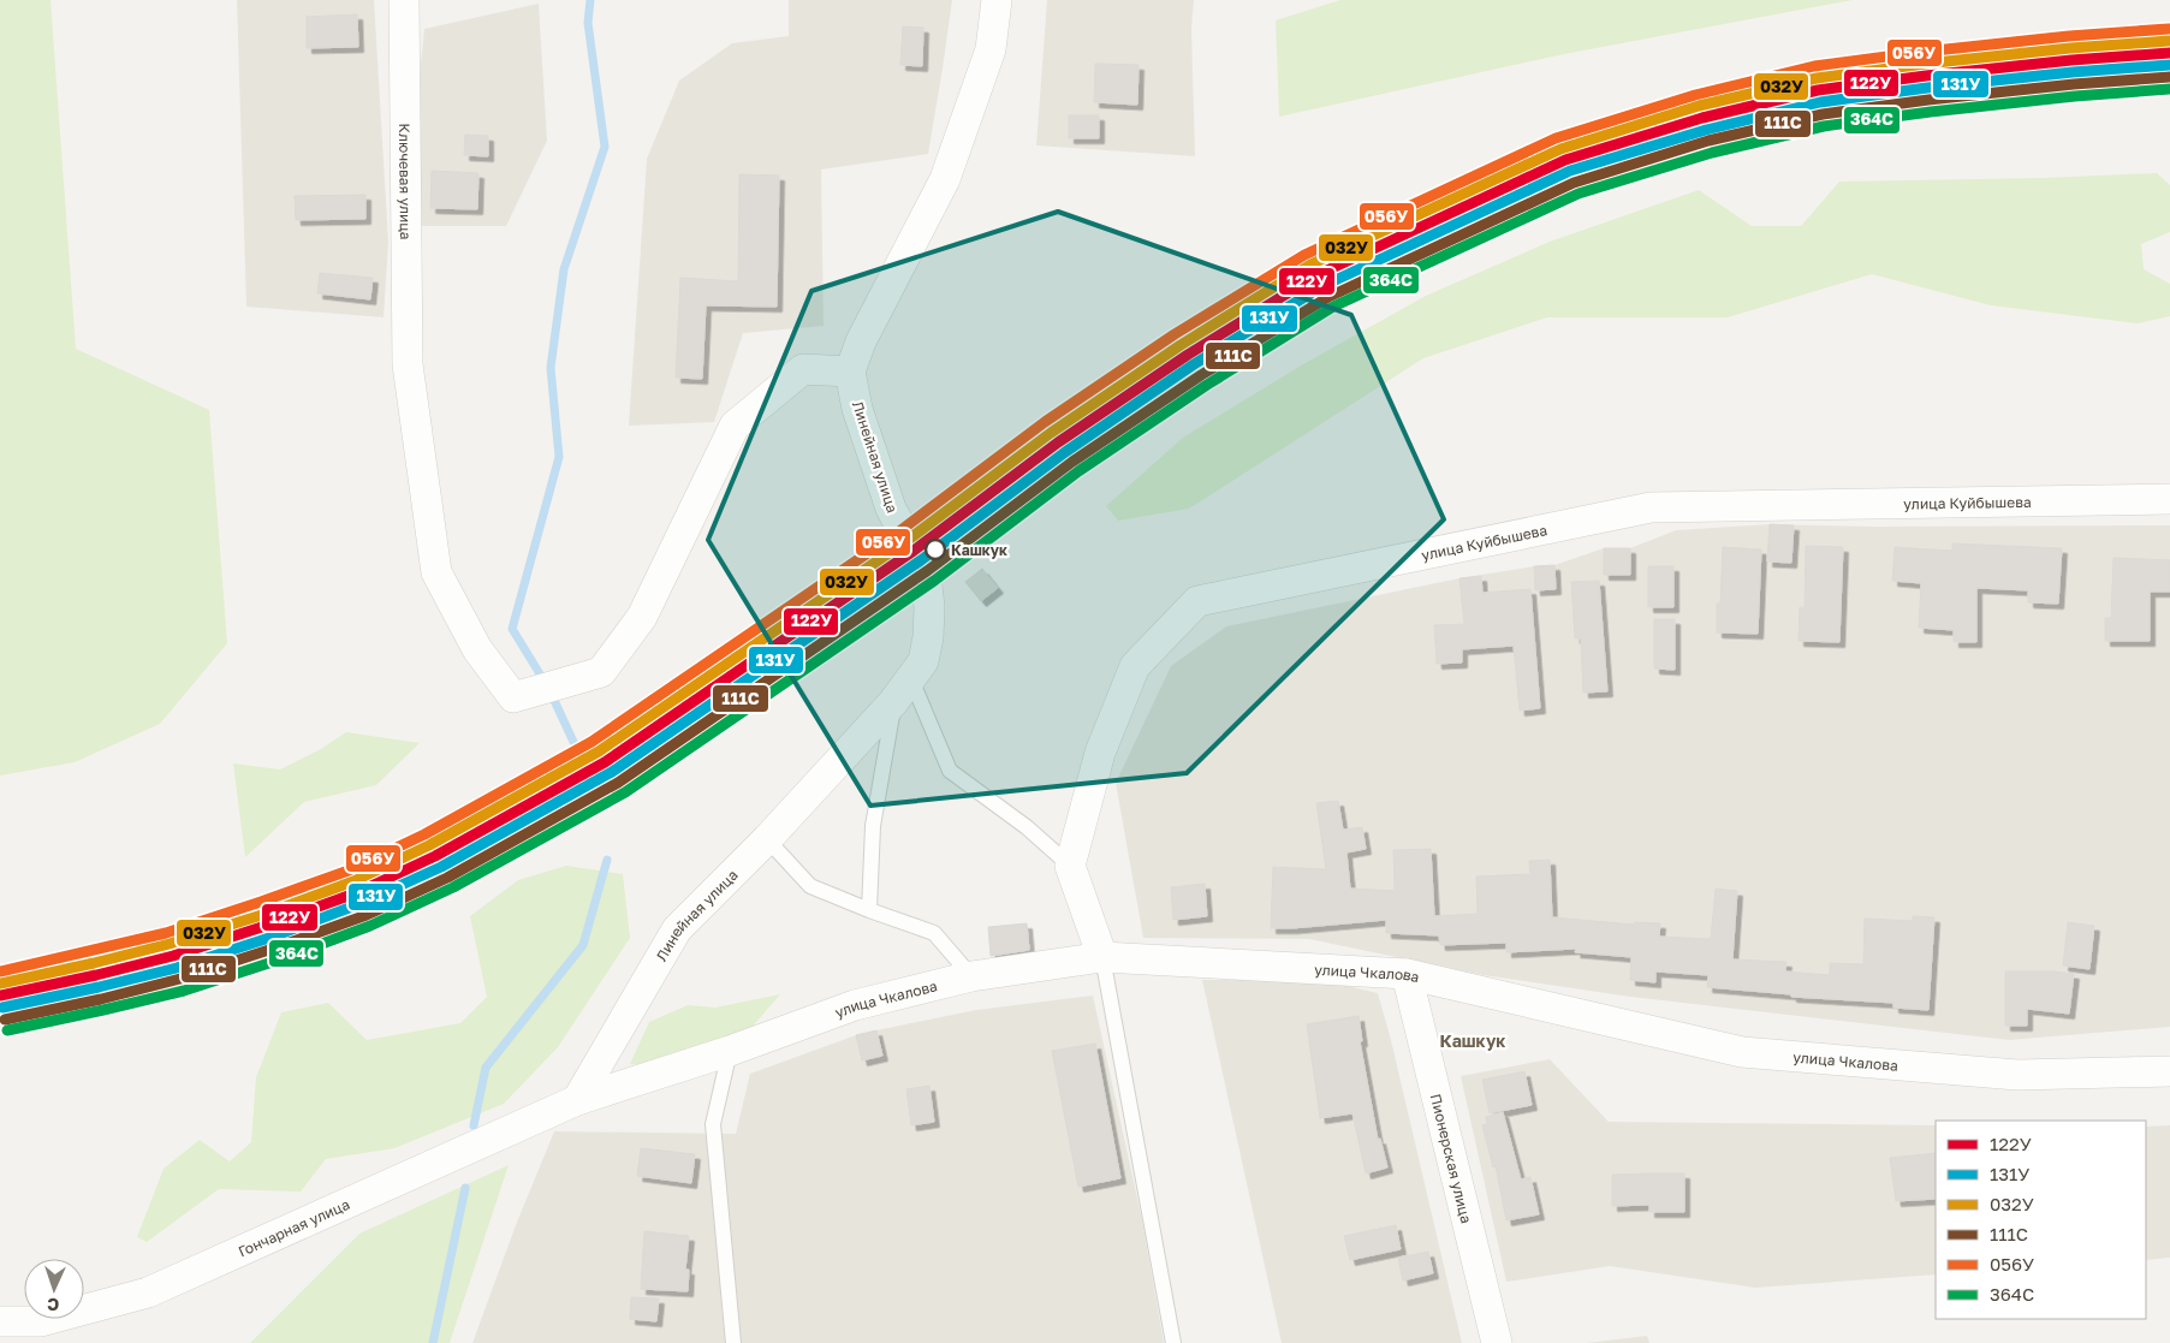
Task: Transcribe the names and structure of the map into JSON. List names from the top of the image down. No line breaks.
{"streets":{"street":["Ключевая улица","Линейная улица","улица Куйбышева","улица Чкалова","Пионерская улица","Гончарная улица"]},"crossings":[["Ключевая улица","Линейная улица"],["Линейная улица","улица Чкалова"],["Линейная улица","Гончарная улица"],["улица Чкалова","Пионерская улица"],["улица Чкалова","Гончарная улица"]],"districts":["Кашкук"],"places":["Кашкук"],"lines":["transit line 056У","transit line 032У","transit line 122У","transit line 131У","transit line 111С","transit line 364С"],"legend":["122У","131У","032У","111С","056У","364С"],"north":"bottom"}
